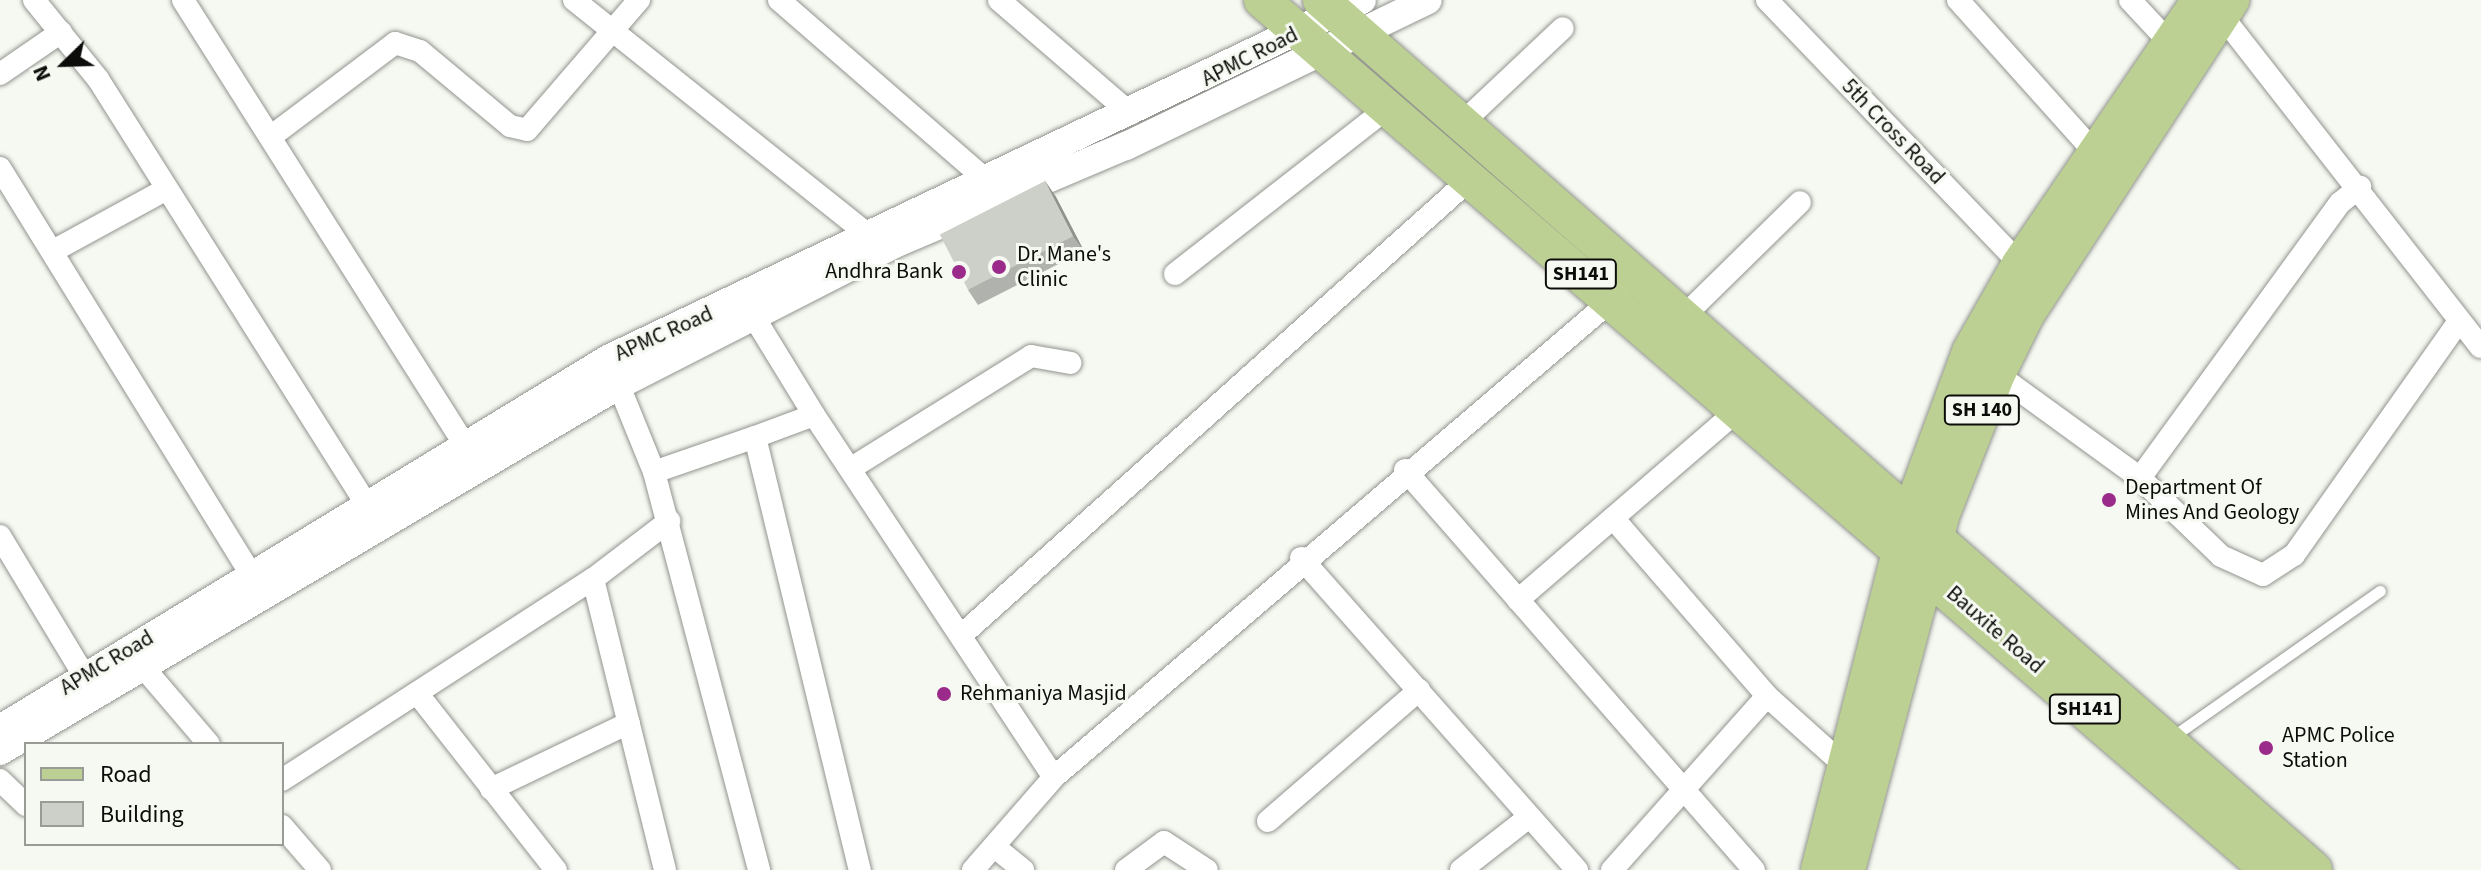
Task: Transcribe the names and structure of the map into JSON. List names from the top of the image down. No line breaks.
{"streets":{"main road":["SH141","SH 140","Bauxite Road"],"street":["APMC Road","5th Cross Road"]},"crossings":[["APMC Road","SH141"],["5th Cross Road","SH 140"],["SH141","SH 140"],["SH141","Bauxite Road"],["SH 140","Bauxite Road"]],"places":["Dr. Mane's Clinic","Andhra Bank","Department Of Mines And Geology","Rehmaniya Masjid","APMC Police Station"],"legend":["Road","Building"],"north":"bottom left"}
